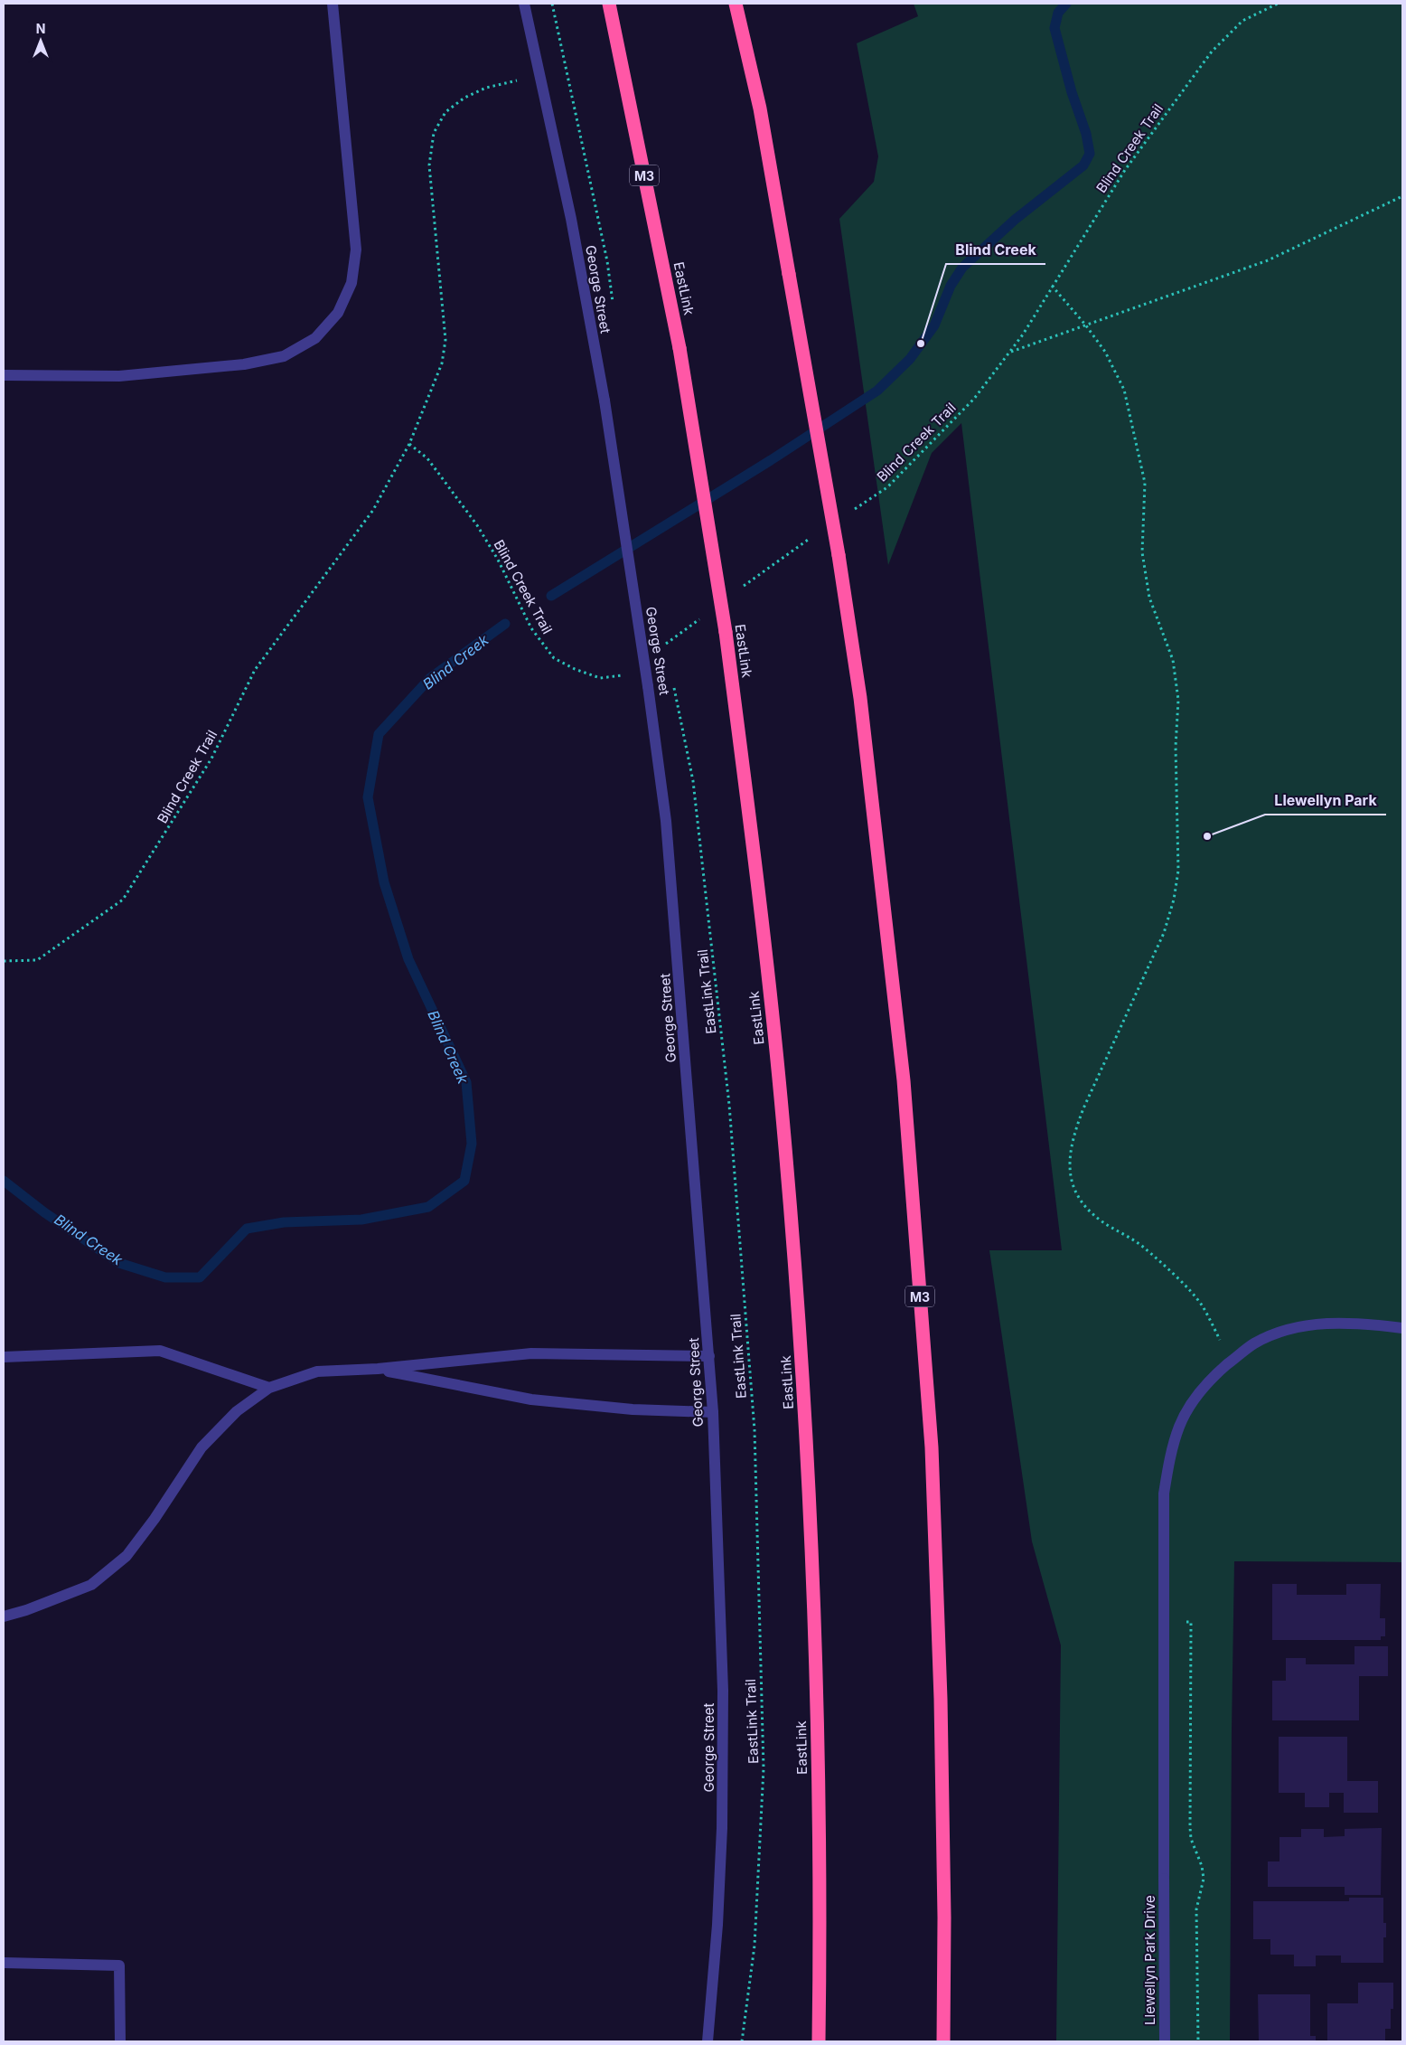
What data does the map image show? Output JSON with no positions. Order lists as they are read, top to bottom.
{
  "streets": {
    "highway": ["M3", "EastLink"],
    "street": ["George Street", "Llewellyn Park Drive"],
    "path": ["Blind Creek Trail", "EastLink Trail"]
  },
  "water": ["Blind Creek"],
  "places": ["Blind Creek", "Llewellyn Park"],
  "north": "top"
}
